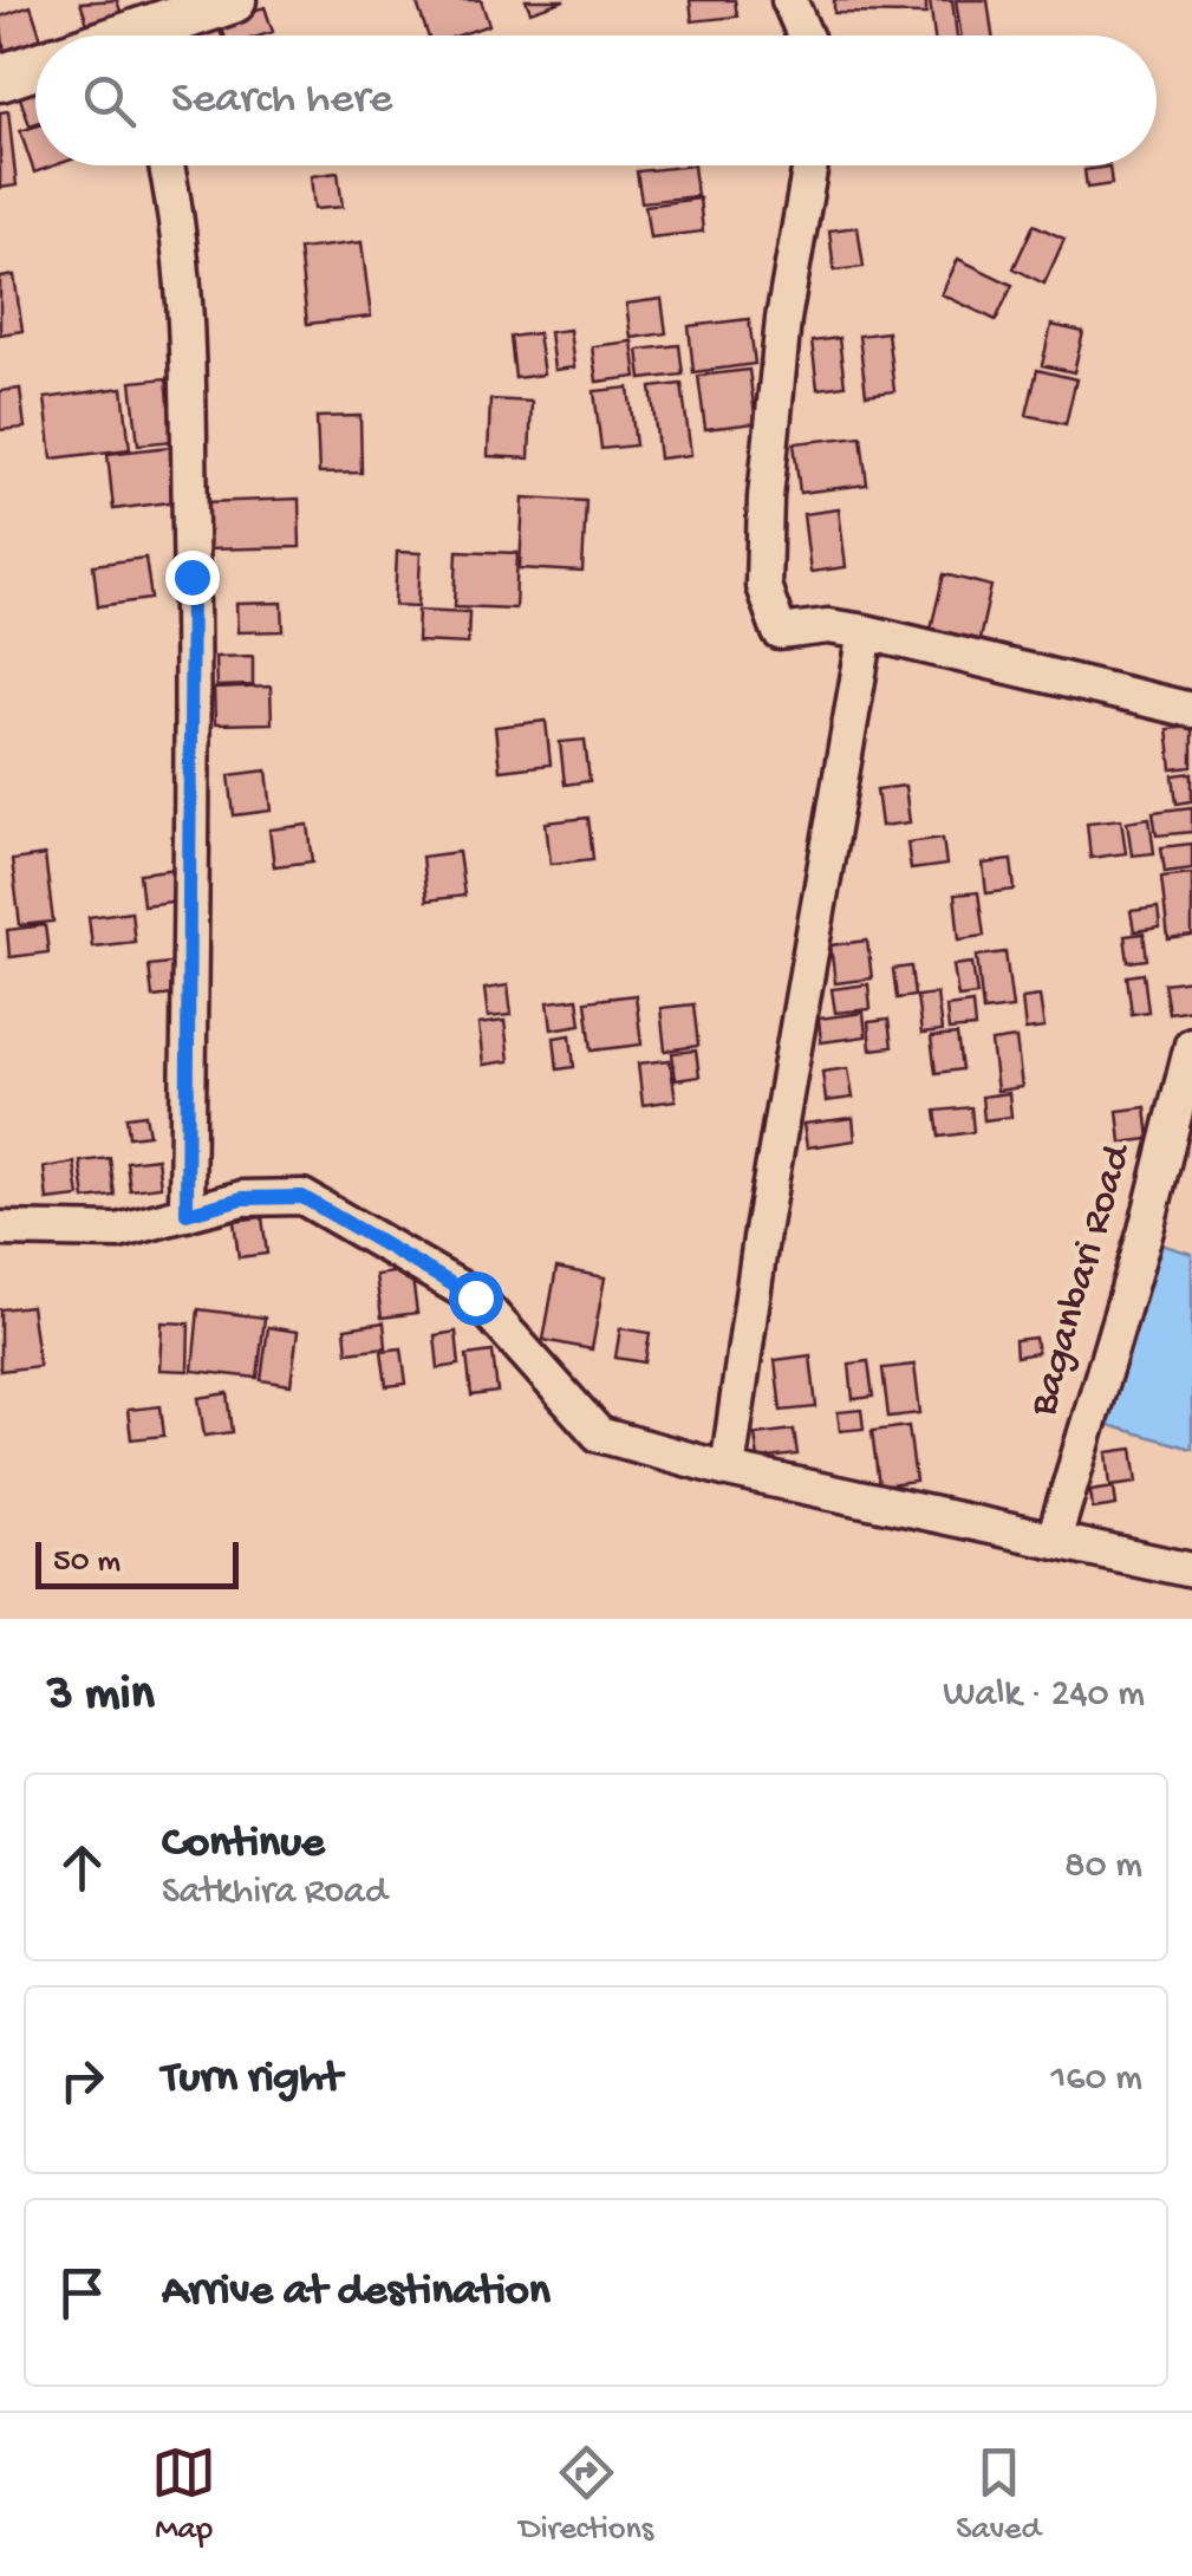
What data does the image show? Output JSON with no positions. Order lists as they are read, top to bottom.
{
  "streets": {
    "street": ["Baganbari Road"]
  },
  "scale_bar": "50 m",
  "page": {
    "search": "Search here",
    "scale": "50 m",
    "heading": ["3 min", "Walk · 240 m"],
    "list": [
      ["Continue", "Satkhira Road", "80 m"],
      ["Turn right", "160 m"],
      "Arrive at destination"
    ],
    "nav": ["Map", "Directions", "Saved"]
  }
}
